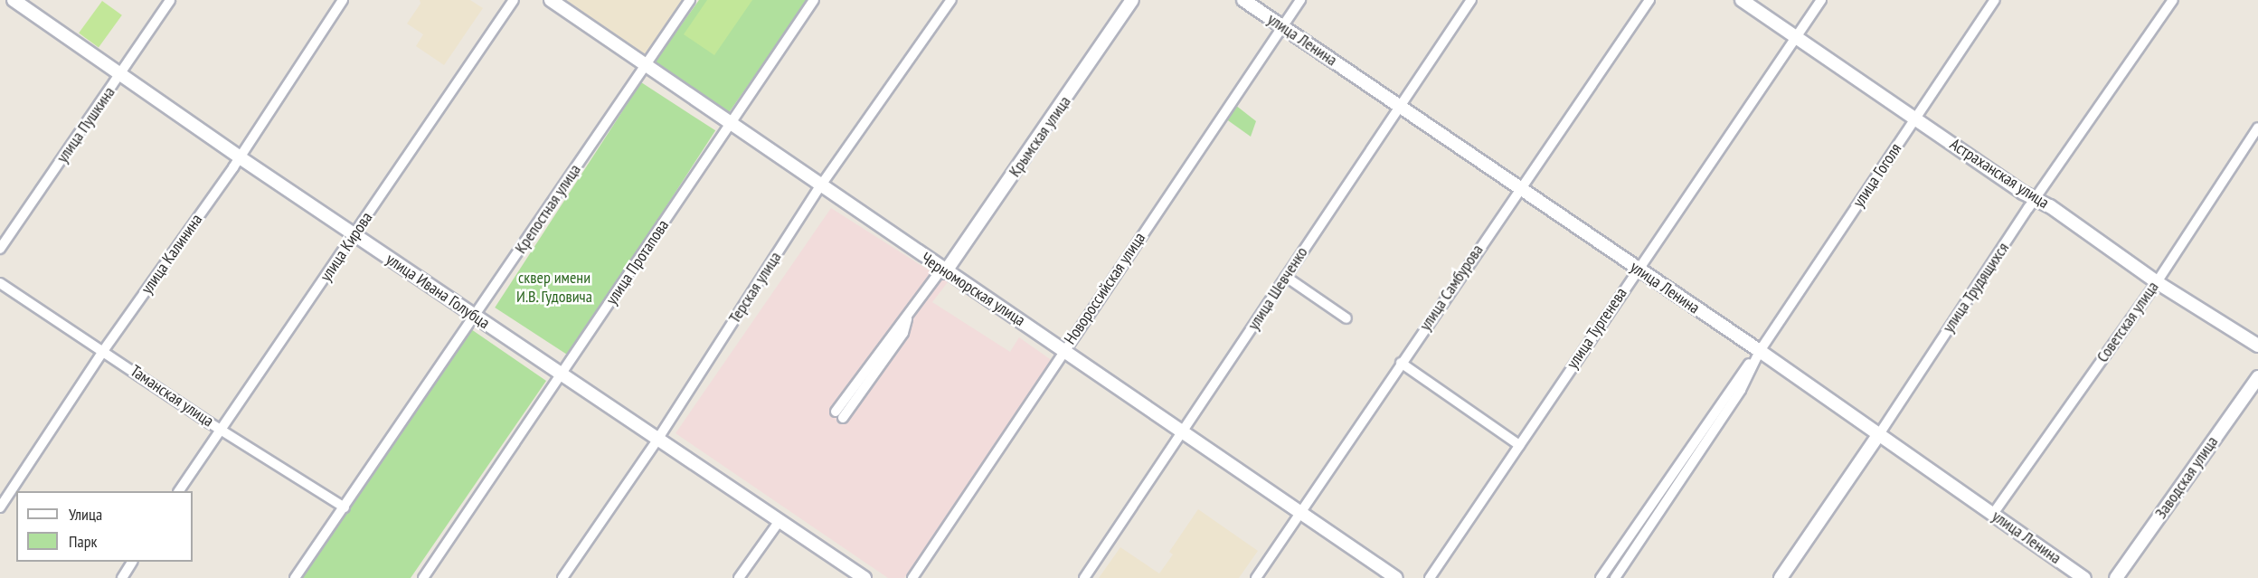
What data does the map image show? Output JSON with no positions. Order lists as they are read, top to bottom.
{
  "streets": {
    "street": [
      "улица Ленина",
      "улица Пушкина",
      "Крымская улица",
      "Астраханская улица",
      "улица Гоголя",
      "Крепостная улица",
      "улица Кирова",
      "улица Калинина",
      "улица Протапова",
      "Терская улица",
      "улица Самбурова",
      "улица Трудящихся",
      "Новороссийская улица",
      "улица Шевченко",
      "Черноморская улица",
      "улица Ивана Голубца",
      "Советская улица",
      "улица Тургенева",
      "Таманская улица",
      "Заводская улица"
    ]
  },
  "crossings": [
    ["улица Ленина", "улица Гоголя"],
    ["улица Ленина", "улица Самбурова"],
    ["улица Ленина", "улица Трудящихся"],
    ["улица Ленина", "Новороссийская улица"],
    ["улица Ленина", "улица Шевченко"],
    ["улица Ленина", "Советская улица"],
    ["улица Ленина", "улица Тургенева"],
    ["улица Пушкина", "улица Ивана Голубца"],
    ["Крымская улица", "Черноморская улица"],
    ["Астраханская улица", "улица Гоголя"],
    ["Астраханская улица", "улица Трудящихся"],
    ["Астраханская улица", "Советская улица"],
    ["Астраханская улица", "улица Тургенева"],
    ["Крепостная улица", "Черноморская улица"],
    ["Крепостная улица", "улица Ивана Голубца"],
    ["Крепостная улица", "Таманская улица"],
    ["улица Кирова", "улица Ивана Голубца"],
    ["улица Кирова", "Таманская улица"],
    ["улица Калинина", "улица Ивана Голубца"],
    ["улица Калинина", "Таманская улица"],
    ["улица Протапова", "Черноморская улица"],
    ["улица Протапова", "улица Ивана Голубца"],
    ["Терская улица", "Черноморская улица"],
    ["Терская улица", "улица Ивана Голубца"],
    ["улица Самбурова", "Черноморская улица"],
    ["Новороссийская улица", "Черноморская улица"],
    ["улица Шевченко", "Черноморская улица"]
  ],
  "parks": ["сквер имени И.В. Гудовича"],
  "legend": ["Улица", "Парк"]
}
